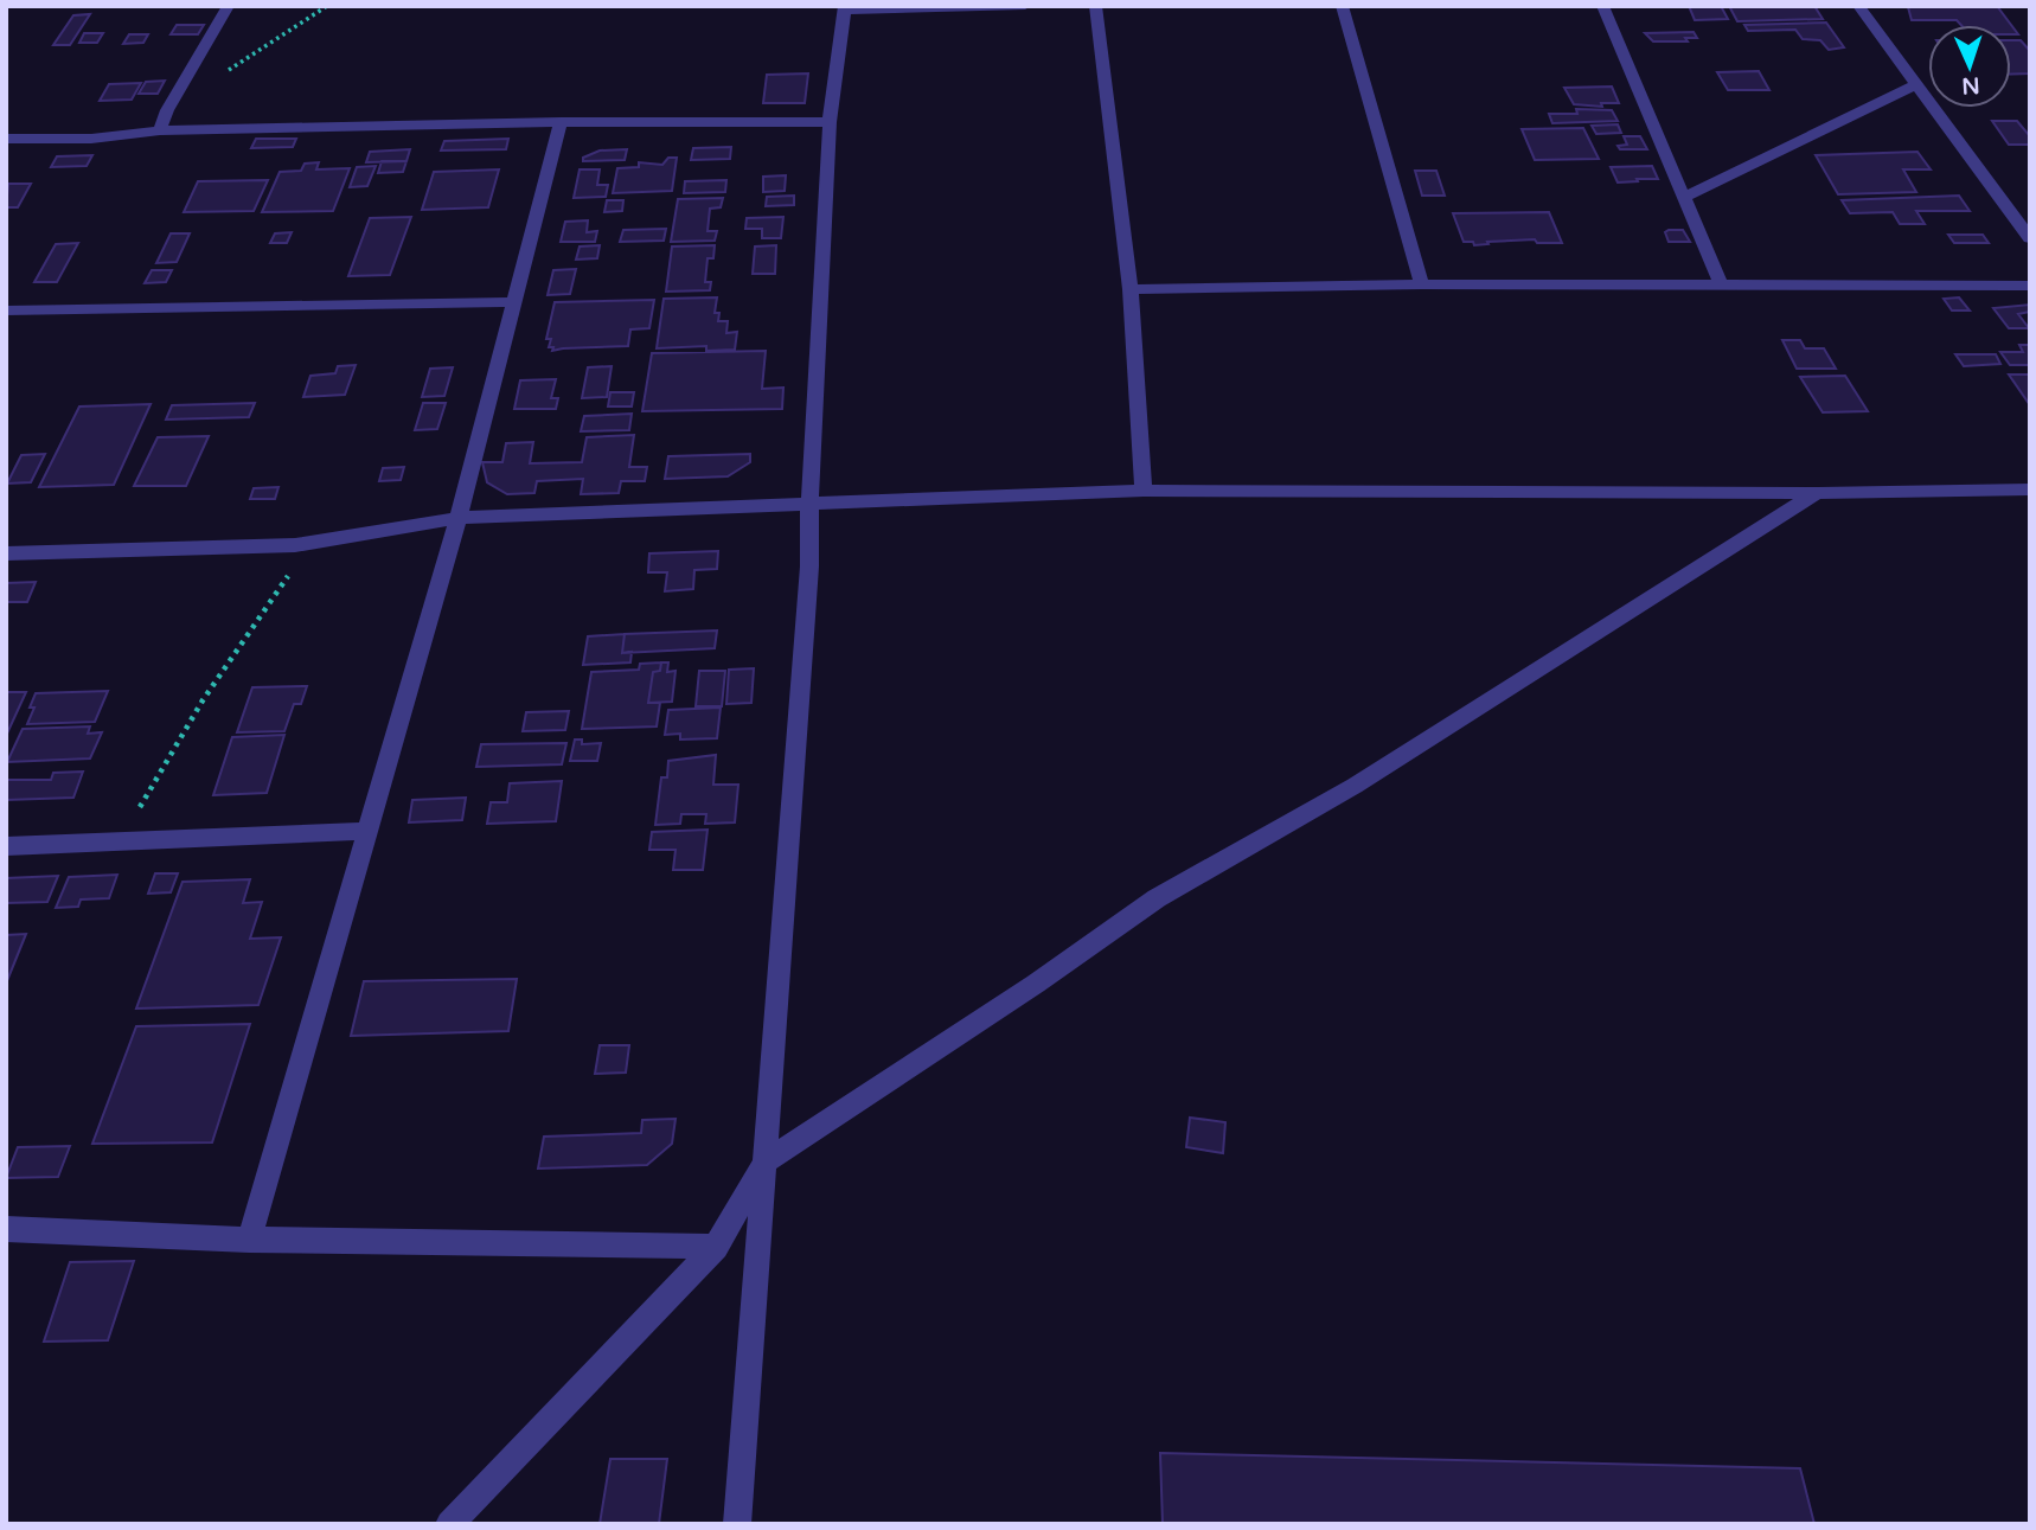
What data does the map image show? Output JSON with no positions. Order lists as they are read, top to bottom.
{
  "north": "bottom"
}
